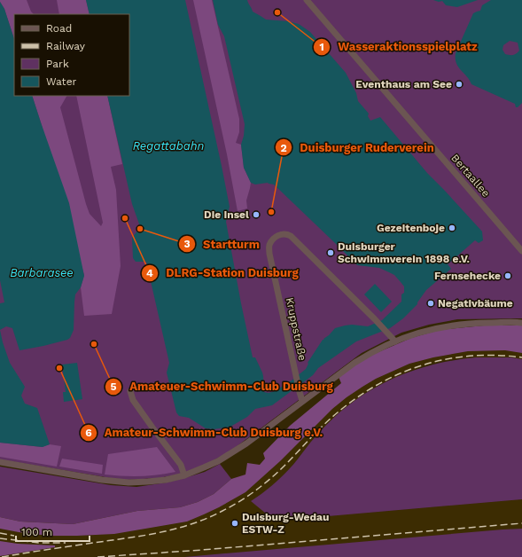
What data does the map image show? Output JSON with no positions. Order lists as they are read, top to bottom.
{
  "streets": {
    "street": ["Bertaallee", "Kruppstraße"]
  },
  "water": ["Regattabahn", "Barbarasee"],
  "places": [
    "Wasseraktionsspielplatz",
    "Eventhaus am See",
    "Duisburger Ruderverein",
    "Die Insel",
    "DLRG-Station Duisburg",
    "Gezeitenboje",
    "Startturm",
    "Duisburger Schwimmverein 1898 e.V.",
    "Fernsehecke",
    "Negativbäume",
    "Amateuer-Schwimm-Club Duisburg",
    "Amateur-Schwimm-Club Duisburg e.V.",
    "Duisburg-Wedau ESTW-Z"
  ],
  "legend": [
    "Road",
    "Railway",
    "Park",
    "Water"
  ],
  "scale_bar": "100 m"
}
